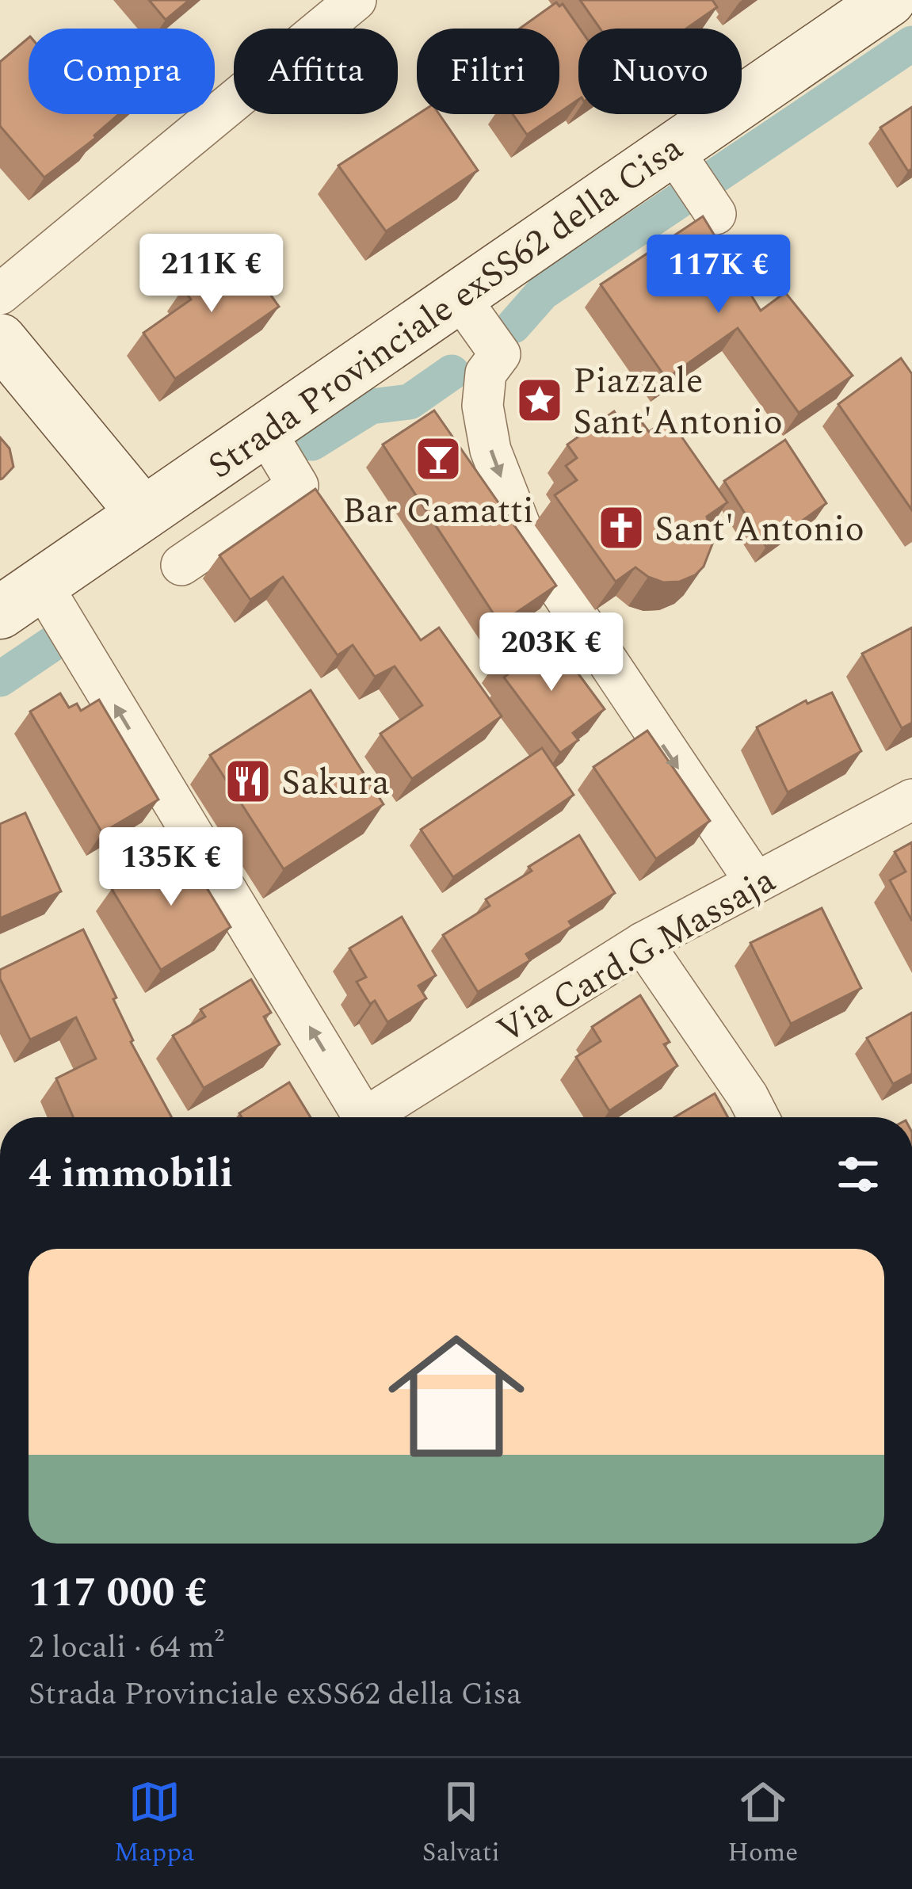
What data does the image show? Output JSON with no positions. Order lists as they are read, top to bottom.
{
  "streets": {
    "street": ["Strada Provinciale exSS62 della Cisa", "Via Card.G.Massaja"]
  },
  "places": {
    "place": ["Piazzale Sant'Antonio"],
    "bar": ["Bar Camatti"],
    "church": ["Sant'Antonio"],
    "restaurant": ["Sakura"]
  },
  "page": {
    "chip": [
      "Compra",
      "Affitta",
      "Filtri",
      "Nuovo"
    ],
    "price": [
      "211K €",
      "117K €",
      "203K €",
      "135K €"
    ],
    "heading": "4 immobili",
    "list": [
      {
        "name": "117 000 €",
        "note": "2 locali · 64 m² · Strada Provinciale exSS62 della Cisa"
      }
    ],
    "tabs": ["Mappa", "Salvati", "Home"]
  }
}
